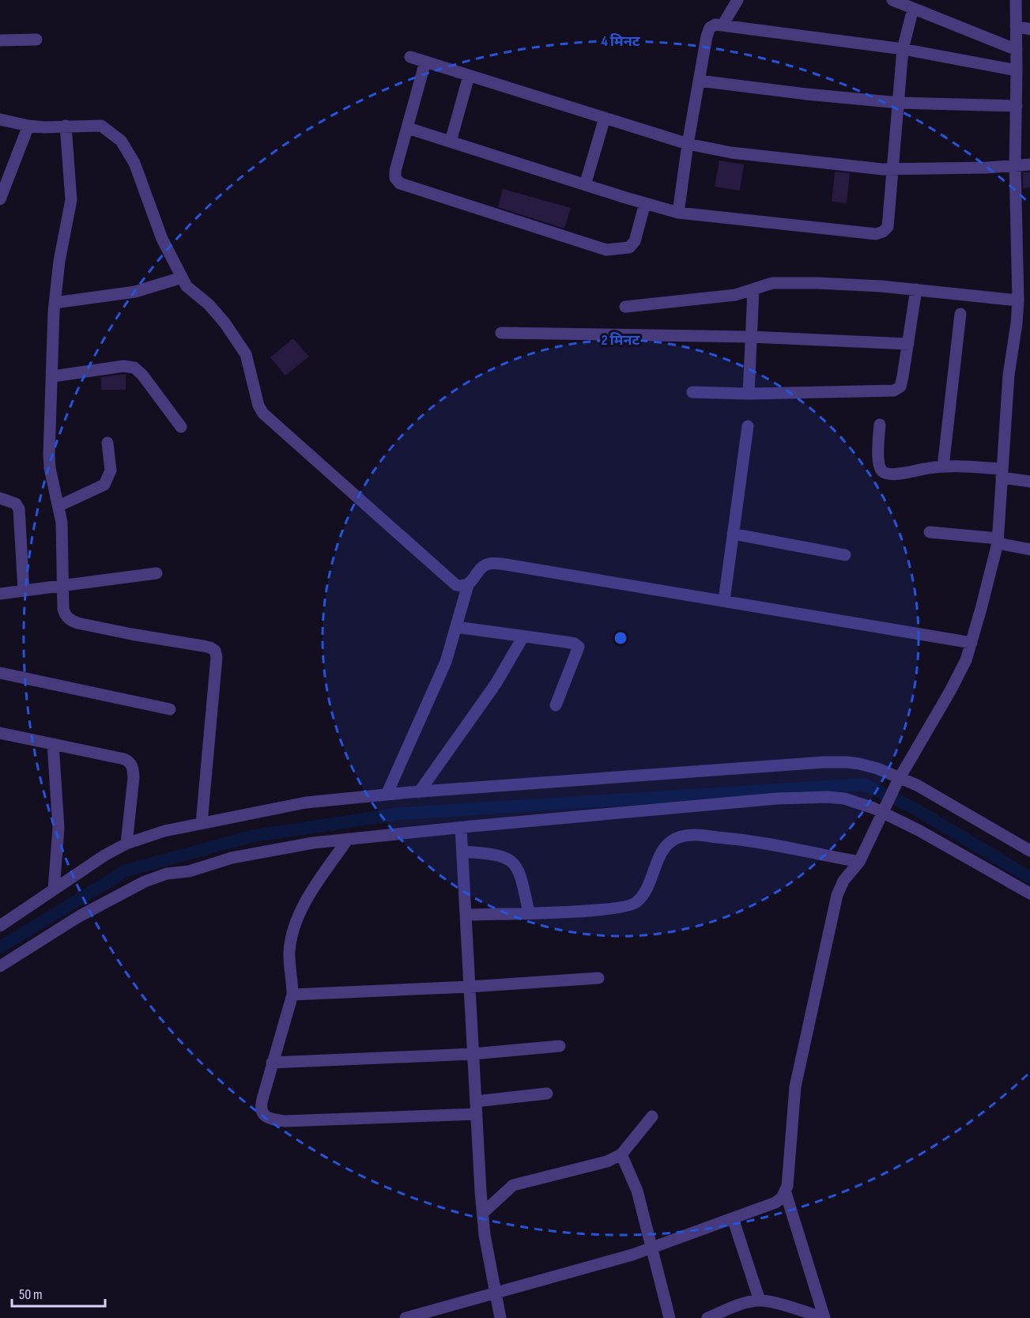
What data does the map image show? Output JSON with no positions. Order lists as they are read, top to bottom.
{
  "scale_bar": "50 m",
  "rings": ["4 मिनट", "2 मिनट"]
}
